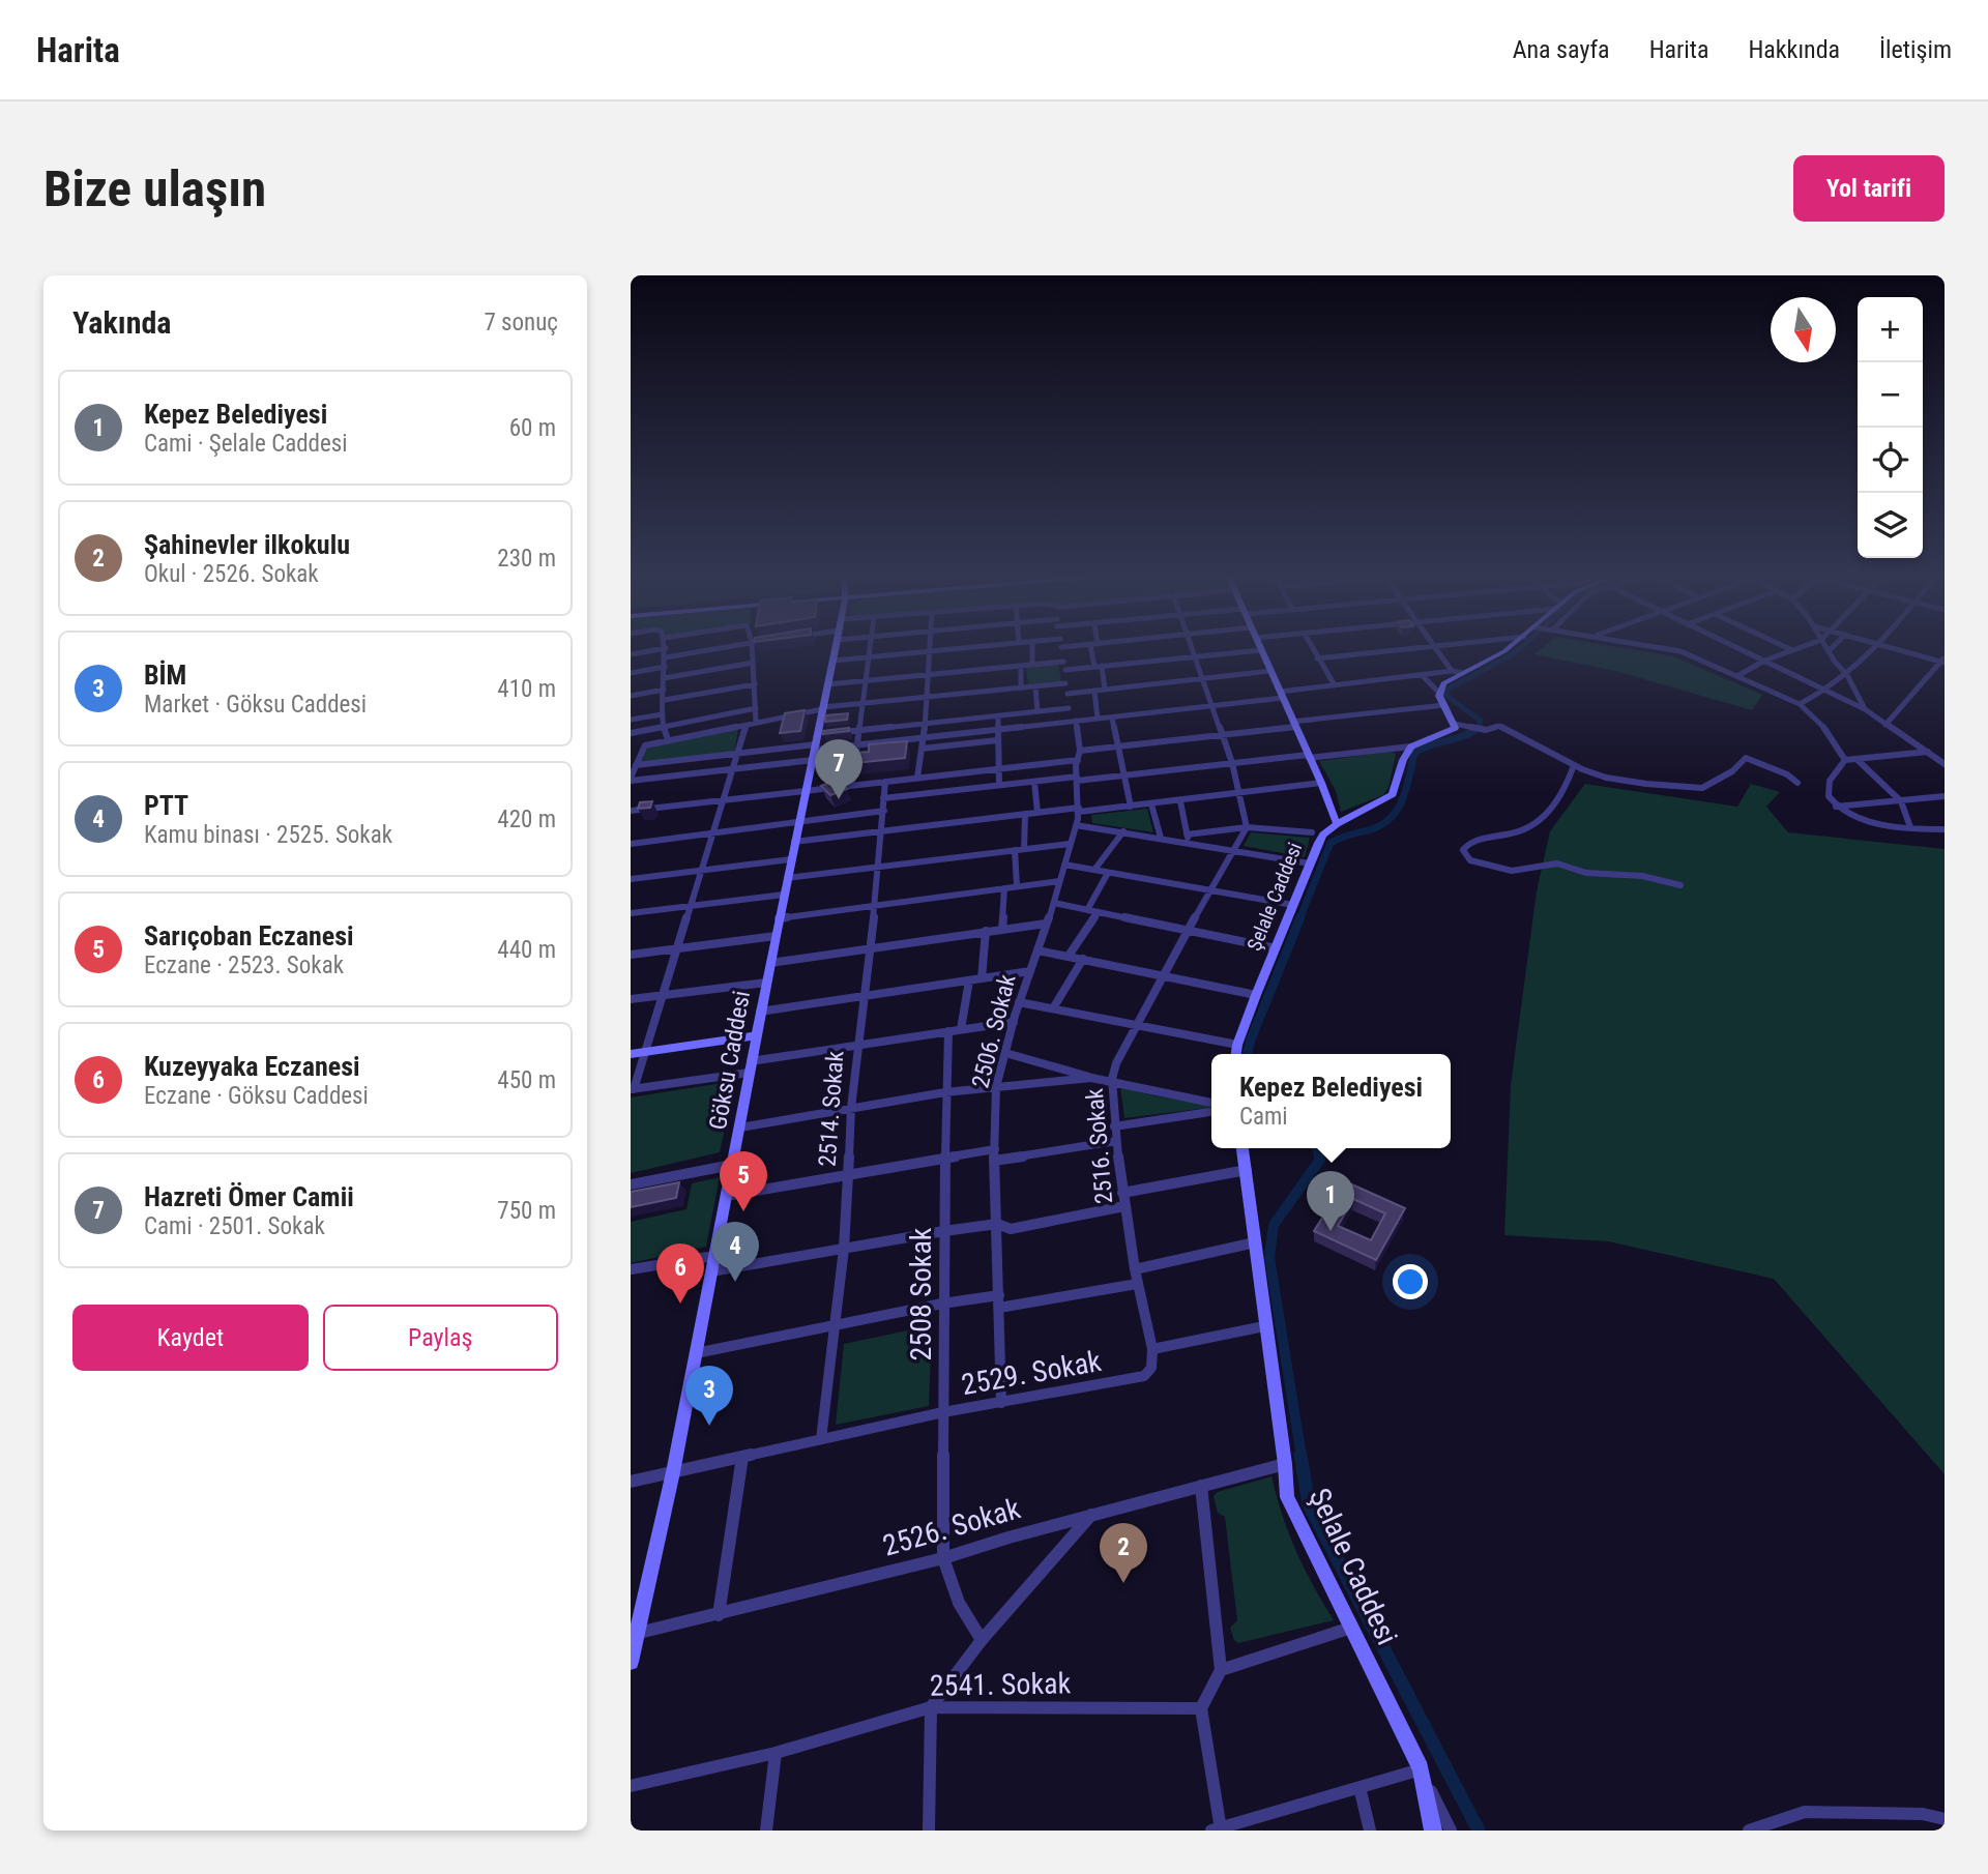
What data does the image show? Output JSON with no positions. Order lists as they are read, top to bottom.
{
  "streets": {
    "street": [
      "Şelale Caddesi",
      "2506. Sokak",
      "Göksu Caddesi",
      "2514. Sokak",
      "2516. Sokak",
      "2508 Sokak",
      "2529. Sokak",
      "2526. Sokak",
      "2541. Sokak"
    ]
  },
  "crossings": [
    ["Şelale Caddesi", "2526. Sokak"],
    ["2506. Sokak", "2529. Sokak"],
    ["Göksu Caddesi", "2529. Sokak"],
    ["Göksu Caddesi", "2526. Sokak"],
    ["2514. Sokak", "2529. Sokak"],
    ["2516. Sokak", "2529. Sokak"],
    ["2508 Sokak", "2529. Sokak"],
    ["2508 Sokak", "2526. Sokak"]
  ],
  "north": "bottom",
  "page": {
    "header": "Harita",
    "nav": [
      "Ana sayfa",
      "Harita",
      "Hakkında",
      "İletişim"
    ],
    "buttons": [
      "Yol tarifi",
      ["Kaydet", "Paylaş"]
    ],
    "title": "Bize ulaşın",
    "heading": ["Yakında", "7 sonuç"],
    "map_buttons": ["+", "−"],
    "list": [
      {
        "mark": "1",
        "name": "Kepez Belediyesi",
        "note": "Cami · Şelale Caddesi",
        "value": "60 m"
      },
      {
        "mark": "2",
        "name": "Şahinevler ilkokulu",
        "note": "Okul · 2526. Sokak",
        "value": "230 m"
      },
      {
        "mark": "3",
        "name": "BİM",
        "note": "Market · Göksu Caddesi",
        "value": "410 m"
      },
      {
        "mark": "4",
        "name": "PTT",
        "note": "Kamu binası · 2525. Sokak",
        "value": "420 m"
      },
      {
        "mark": "5",
        "name": "Sarıçoban Eczanesi",
        "note": "Eczane · 2523. Sokak",
        "value": "440 m"
      },
      {
        "mark": "6",
        "name": "Kuzeyyaka Eczanesi",
        "note": "Eczane · Göksu Caddesi",
        "value": "450 m"
      },
      {
        "mark": "7",
        "name": "Hazreti Ömer Camii",
        "note": "Cami · 2501. Sokak",
        "value": "750 m"
      }
    ],
    "pins": [
      "7",
      "5",
      "1",
      "4",
      "6",
      "3",
      "2"
    ],
    "popup": ["Kepez Belediyesi", "Cami"]
  }
}
